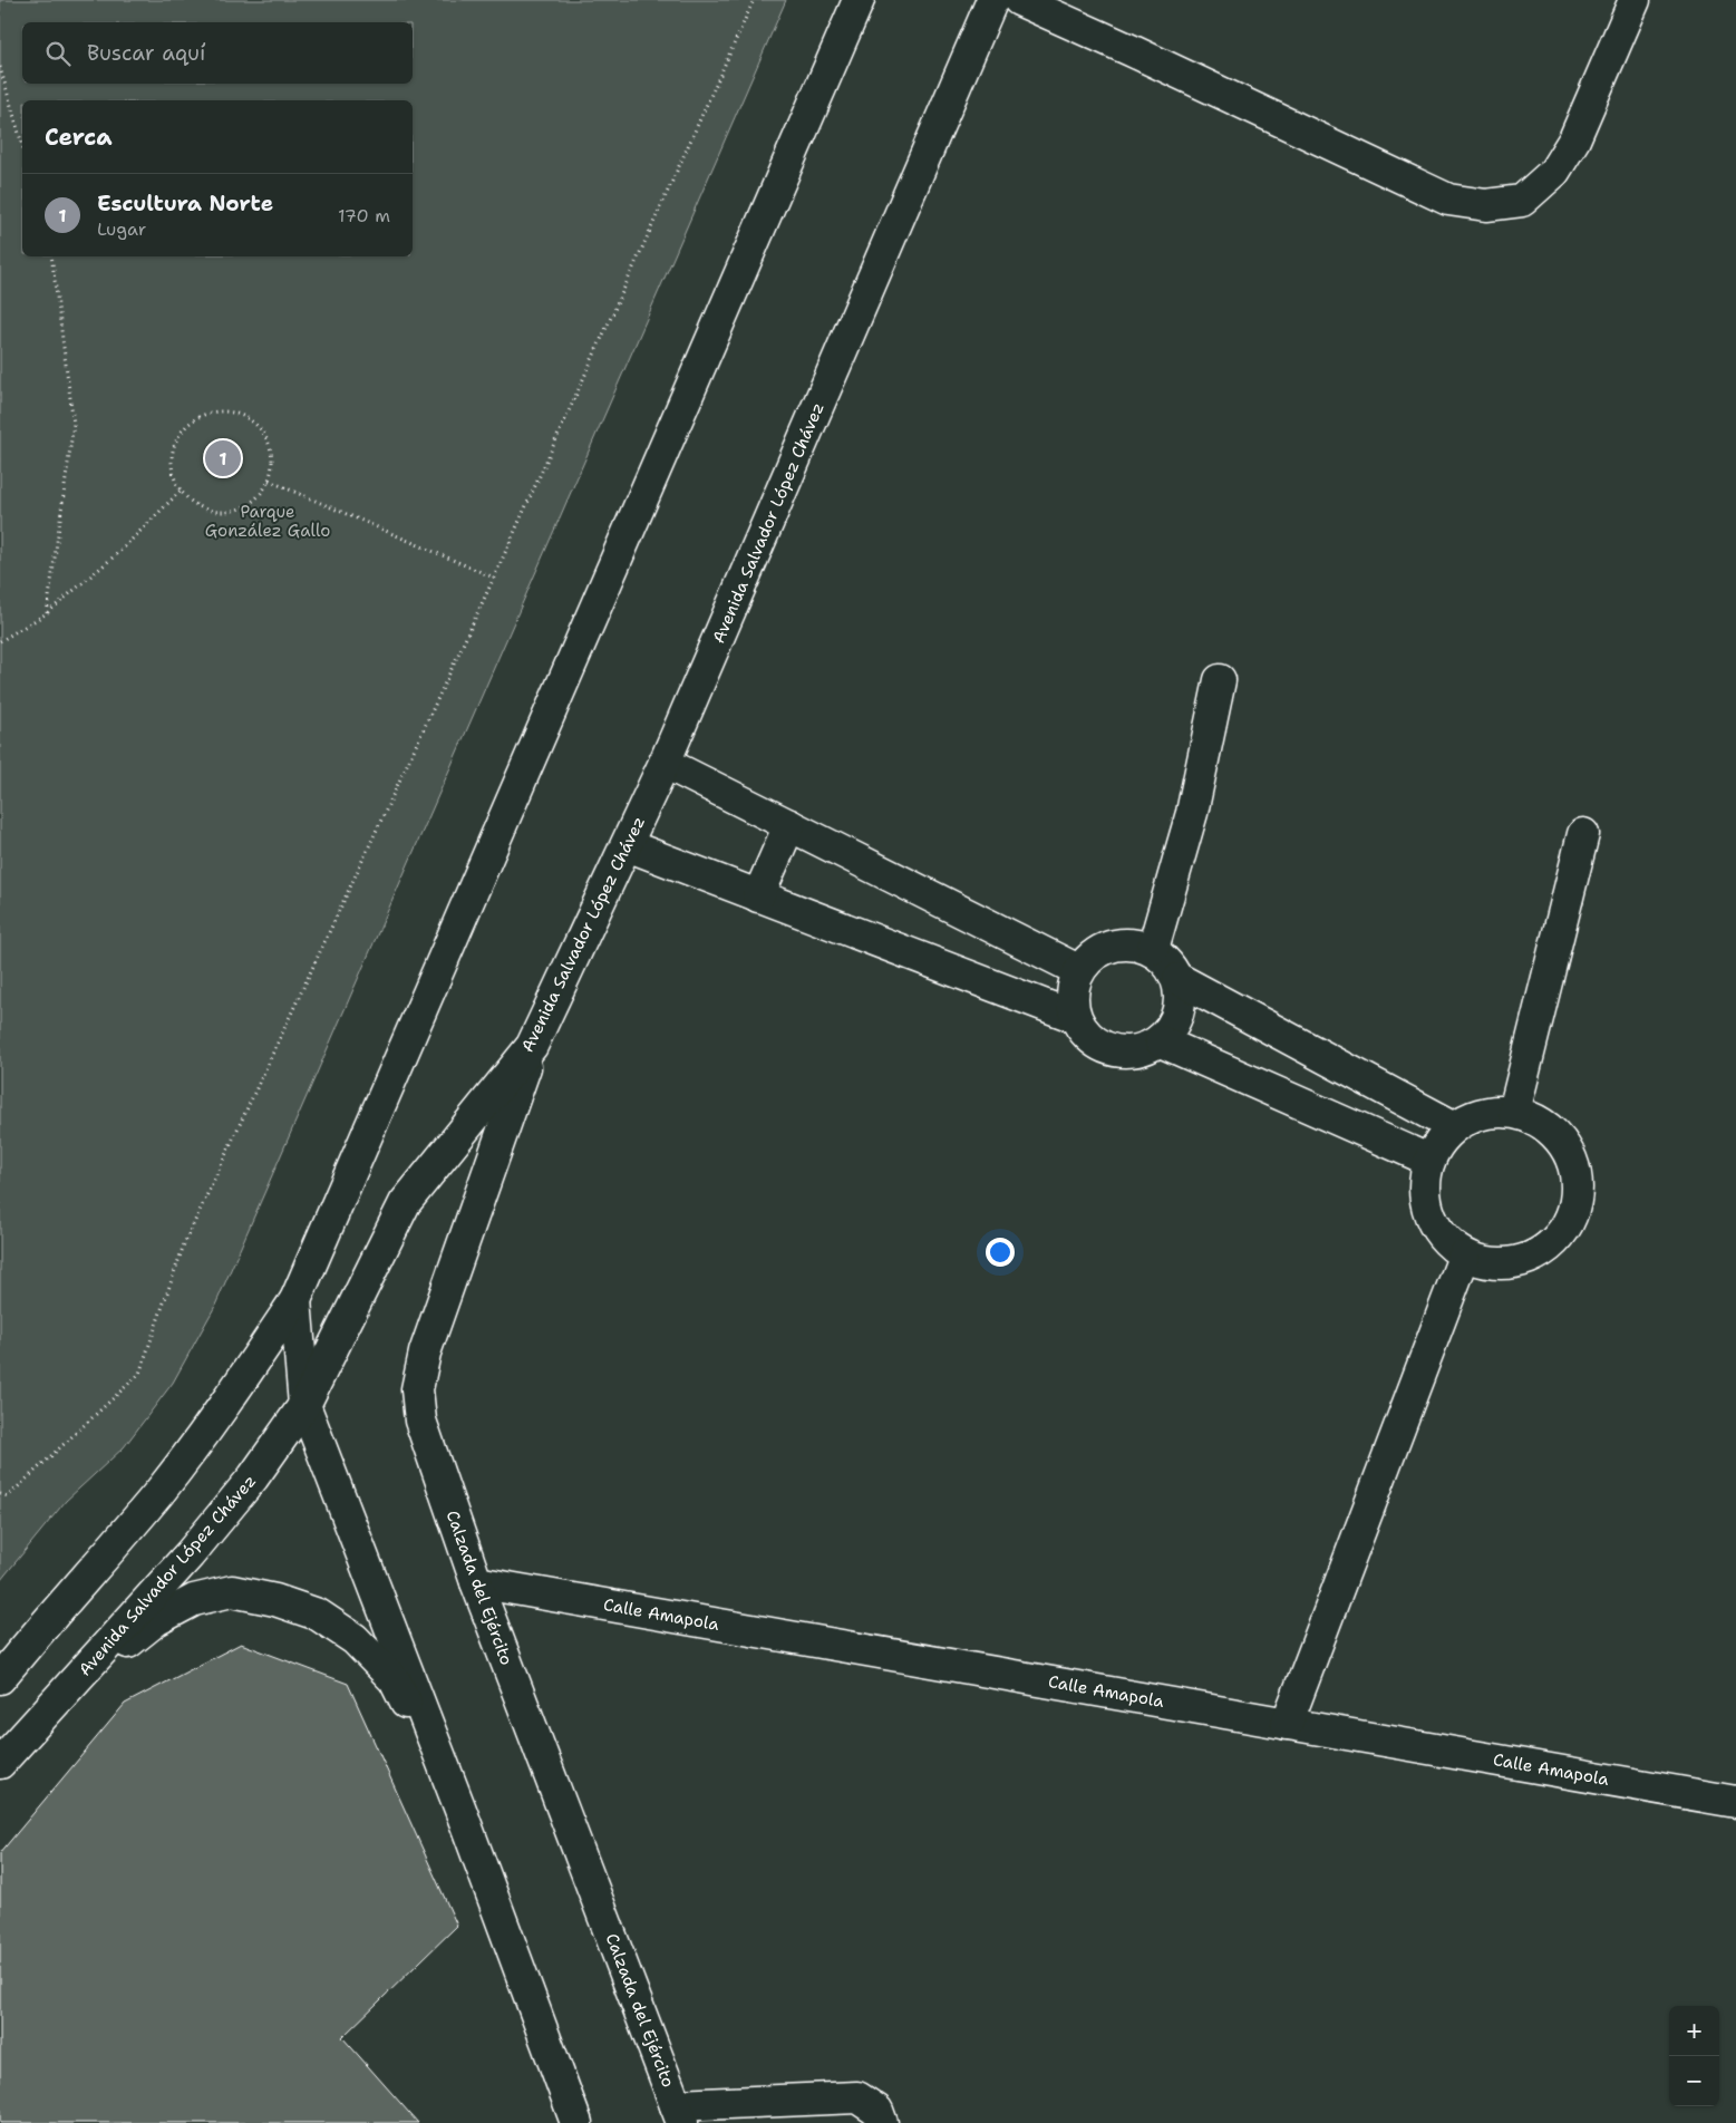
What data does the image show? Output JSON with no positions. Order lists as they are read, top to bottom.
{
  "streets": {
    "main road": ["Avenida Salvador López Chávez", "Calzada del Ejército", "Calle Amapola"]
  },
  "crossings": [
    ["Avenida Salvador López Chávez", "Calzada del Ejército"],
    ["Calzada del Ejército", "Calle Amapola"]
  ],
  "parks": ["Parque González Gallo"],
  "page": {
    "search": "Buscar aquí",
    "heading": "Cerca",
    "list": [
      {
        "mark": "1",
        "name": "Escultura Norte",
        "note": "Lugar",
        "value": "170 m"
      }
    ],
    "pins": "1",
    "map_buttons": ["+", "−"]
  }
}
